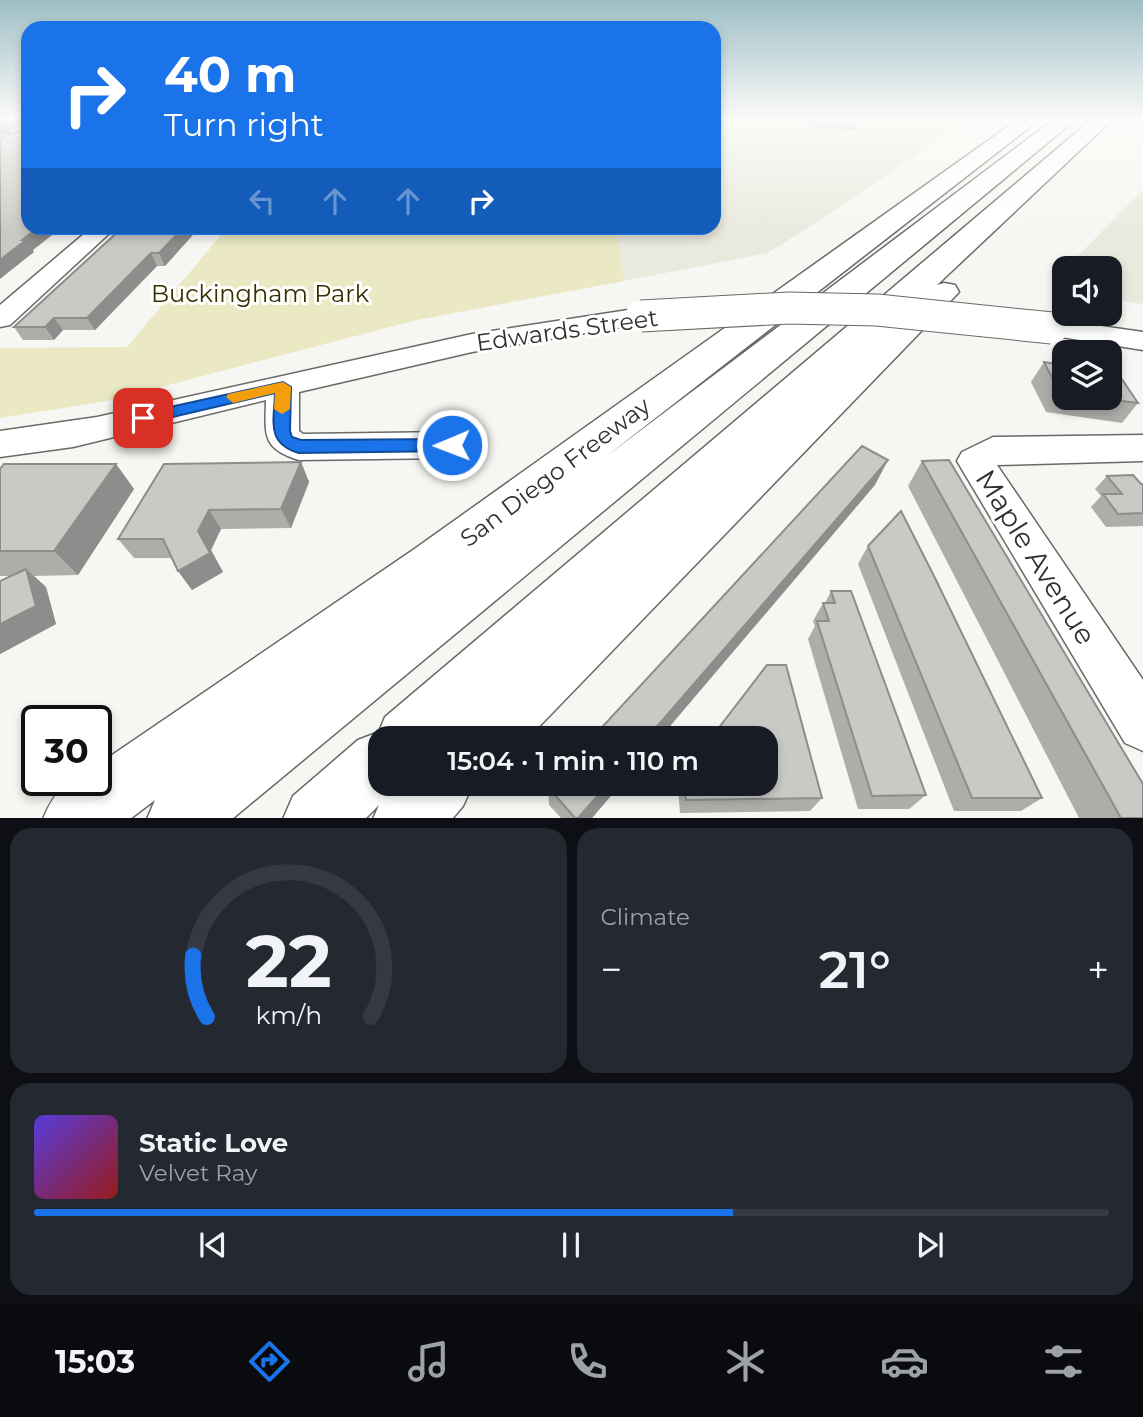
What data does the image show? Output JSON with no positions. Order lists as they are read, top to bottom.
{
  "streets": {
    "highway": ["San Diego Freeway"],
    "street": ["Edwards Street", "Maple Avenue"]
  },
  "parks": ["Buckingham Park"],
  "page": {
    "turn": ["40 m", "Turn right"],
    "limit": "30",
    "trip": "15:04 · 1 min · 110 m",
    "tile": "Climate",
    "heat": ["−", "21°", "+"],
    "song": ["Static Love", "Velvet Ray"],
    "tabs": "15:03",
    "gauge": ["22", "km/h"]
  }
}
